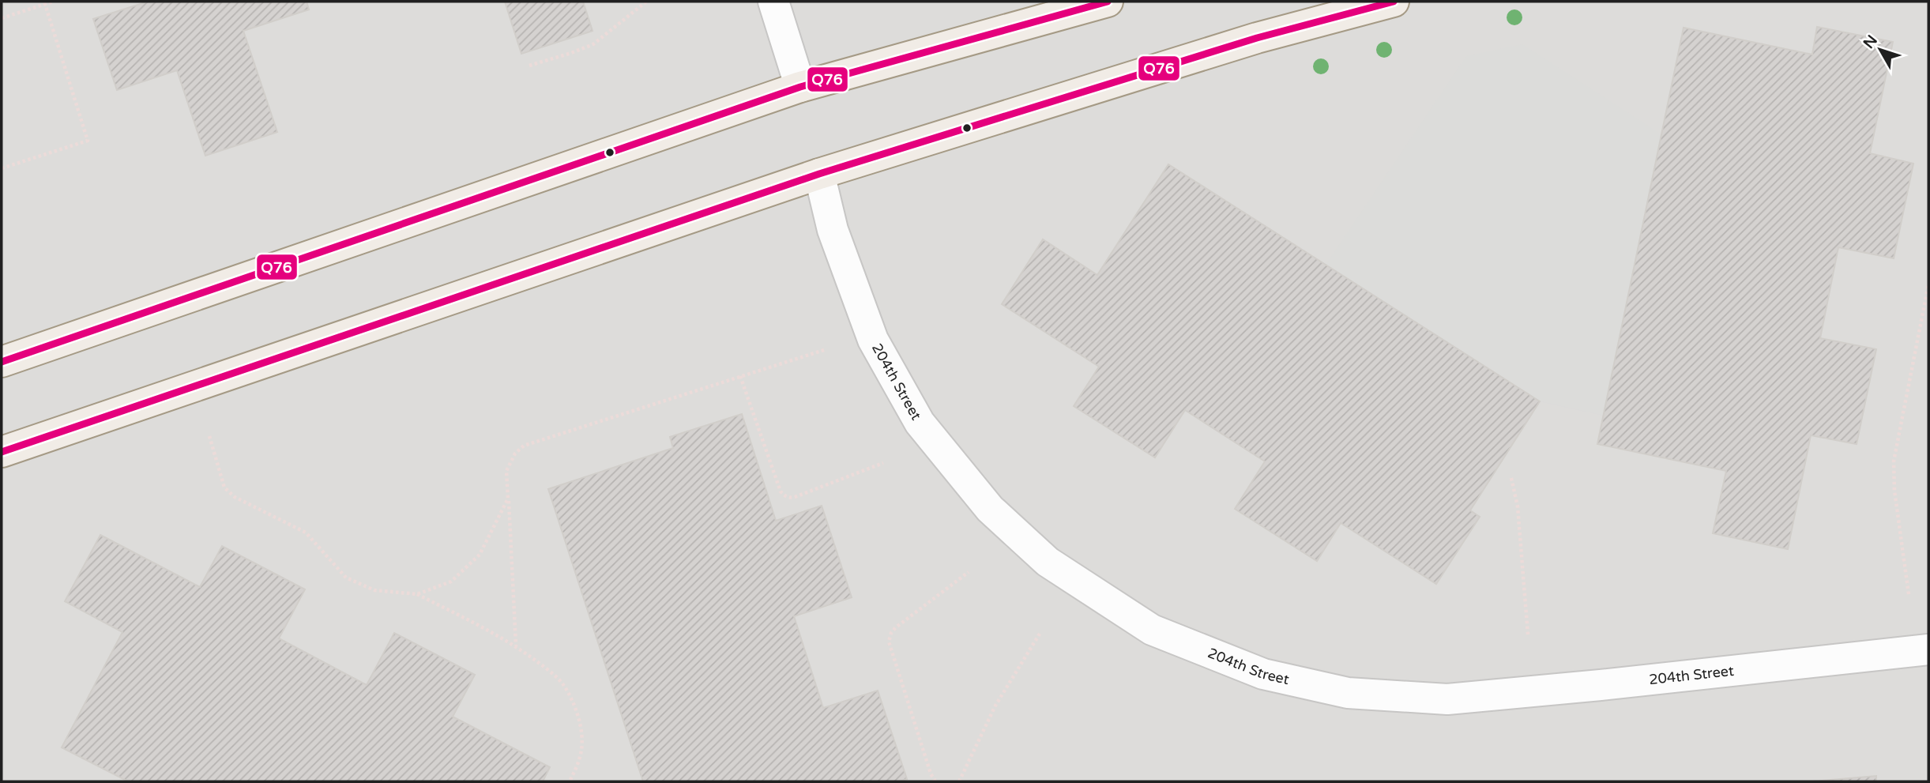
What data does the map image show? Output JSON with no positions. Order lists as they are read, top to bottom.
{
  "streets": {
    "street": ["204th Street"]
  },
  "lines": ["transit line Q76"],
  "north": "top left"
}
